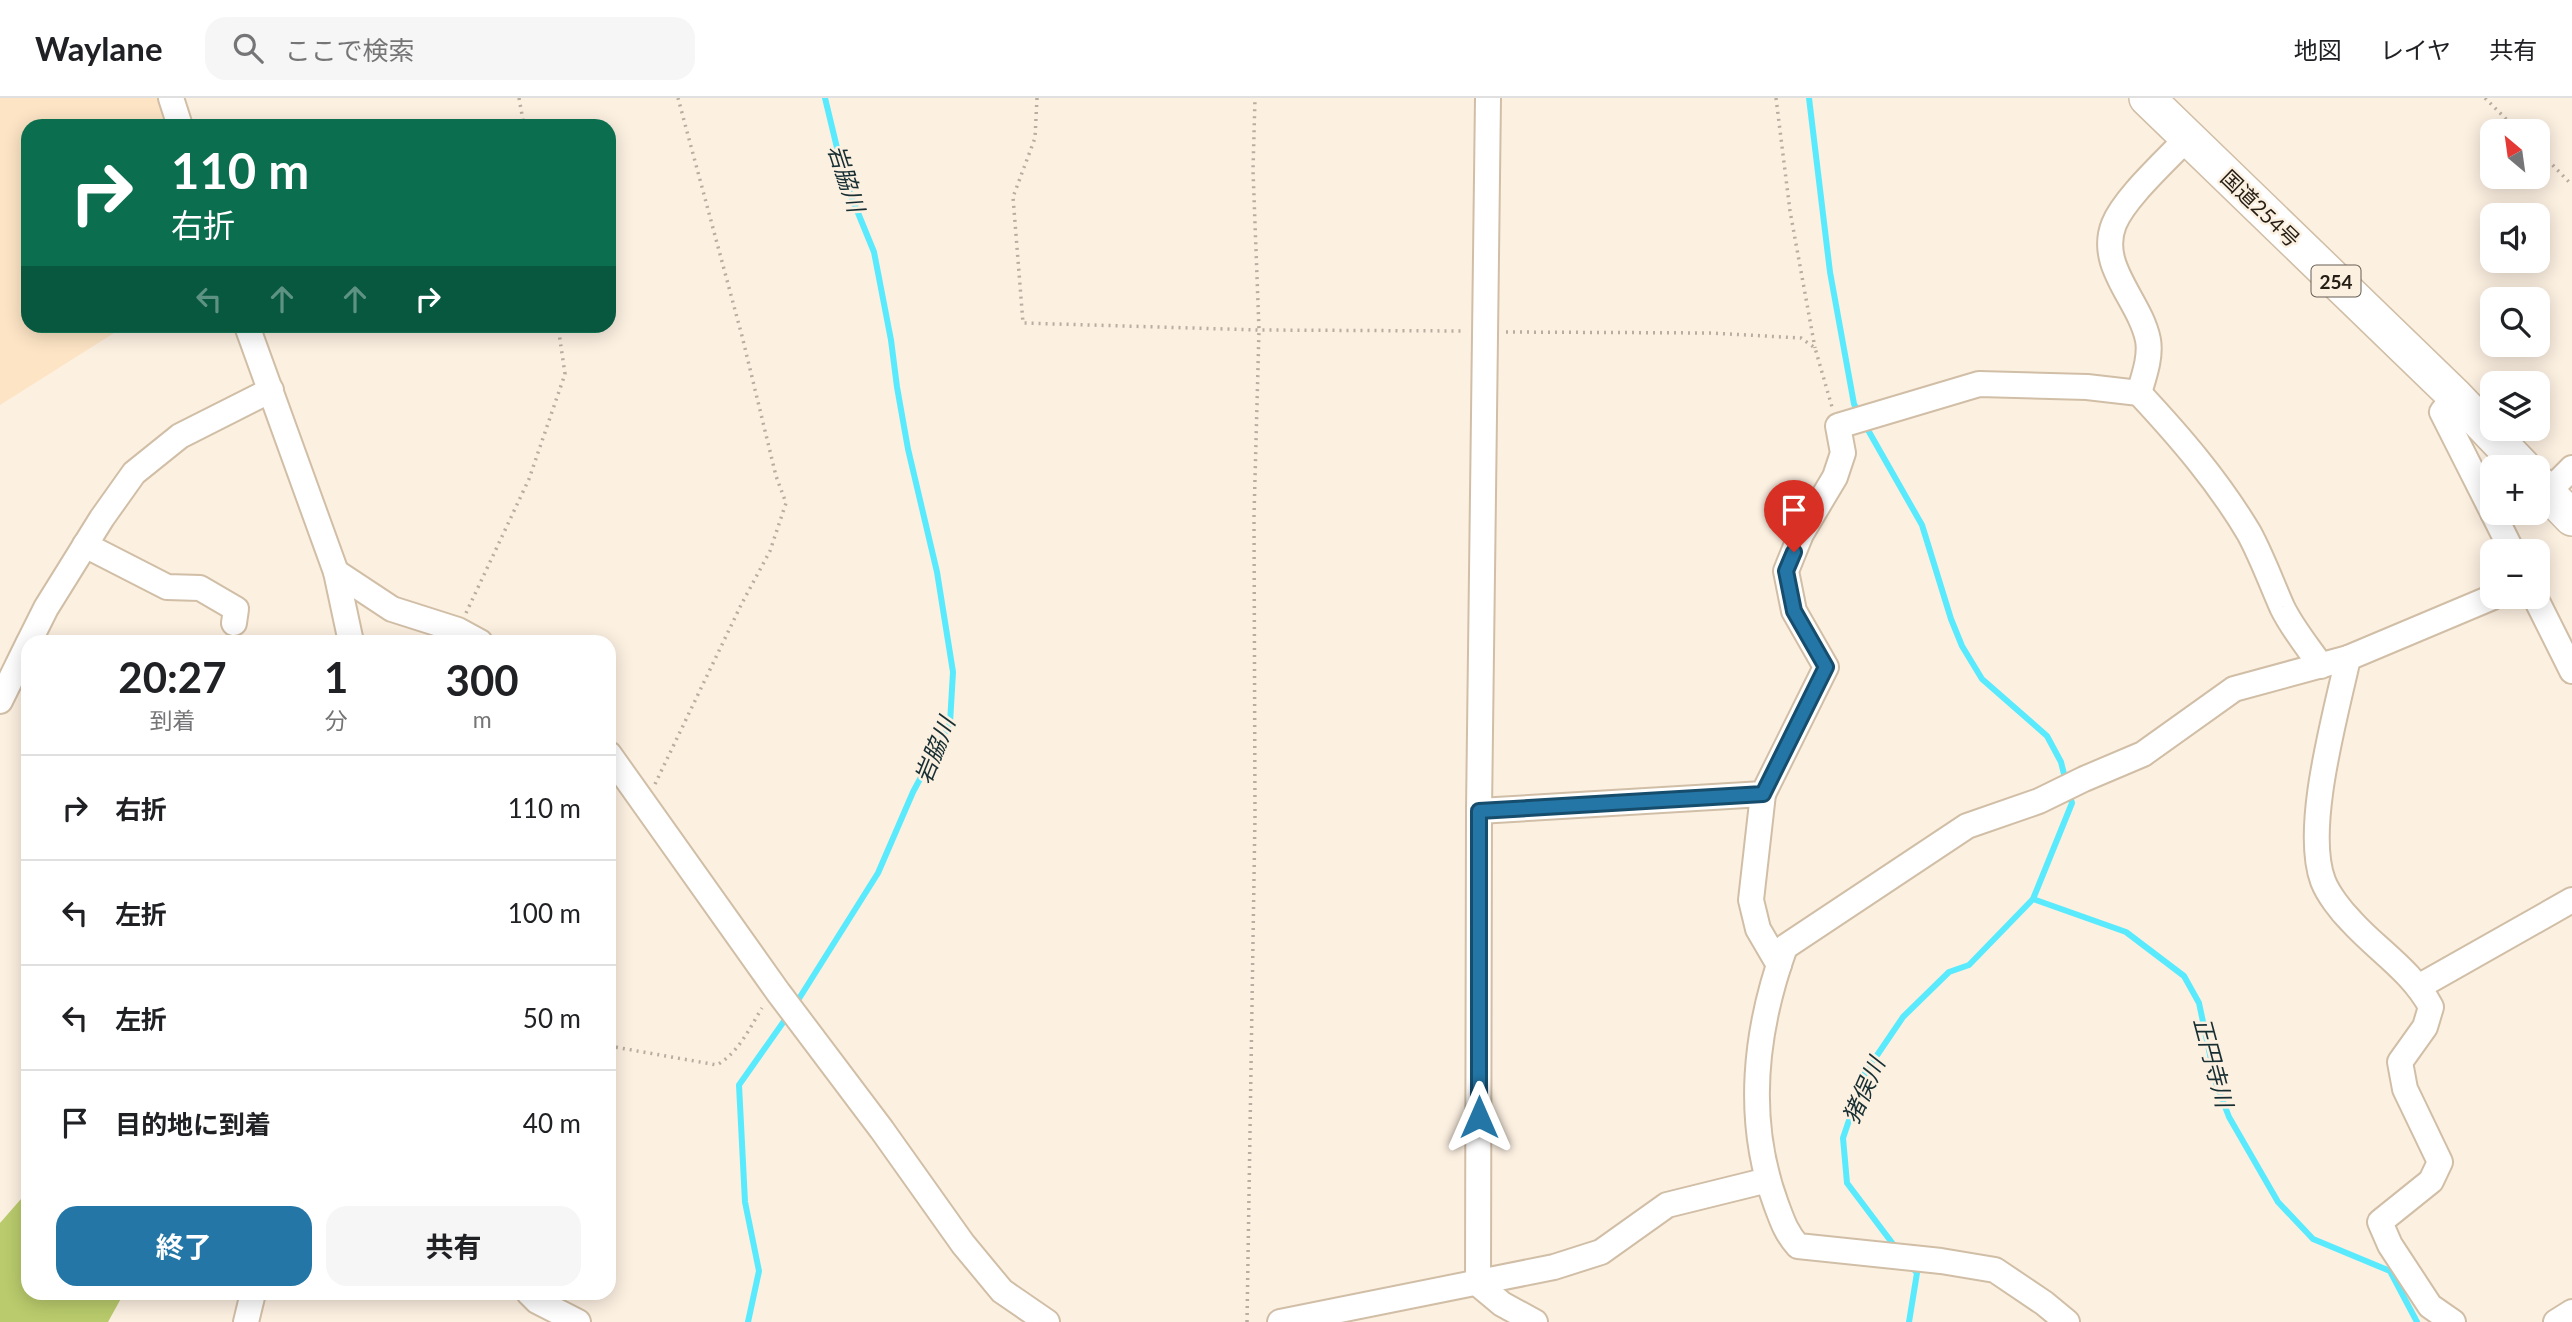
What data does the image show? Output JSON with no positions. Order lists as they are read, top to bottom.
{
  "streets": {
    "highway": ["国道254号", "254"]
  },
  "water": ["岩脇川", "正円寺川", "猪俣川"],
  "north": "top left",
  "page": {
    "header": "Waylane",
    "search": "ここで検索",
    "nav": ["地図", "レイヤ", "共有"],
    "map_buttons": ["+", "−"],
    "turn": ["110 m", "右折"],
    "eta": [
      "20:27",
      "到着",
      "1",
      "分",
      "300",
      "m"
    ],
    "list": [
      {
        "name": "右折",
        "value": "110 m"
      },
      {
        "name": "左折",
        "value": "100 m"
      },
      {
        "name": "左折",
        "value": "50 m"
      },
      {
        "name": "目的地に到着",
        "value": "40 m"
      }
    ],
    "buttons": ["終了", "共有"]
  }
}
